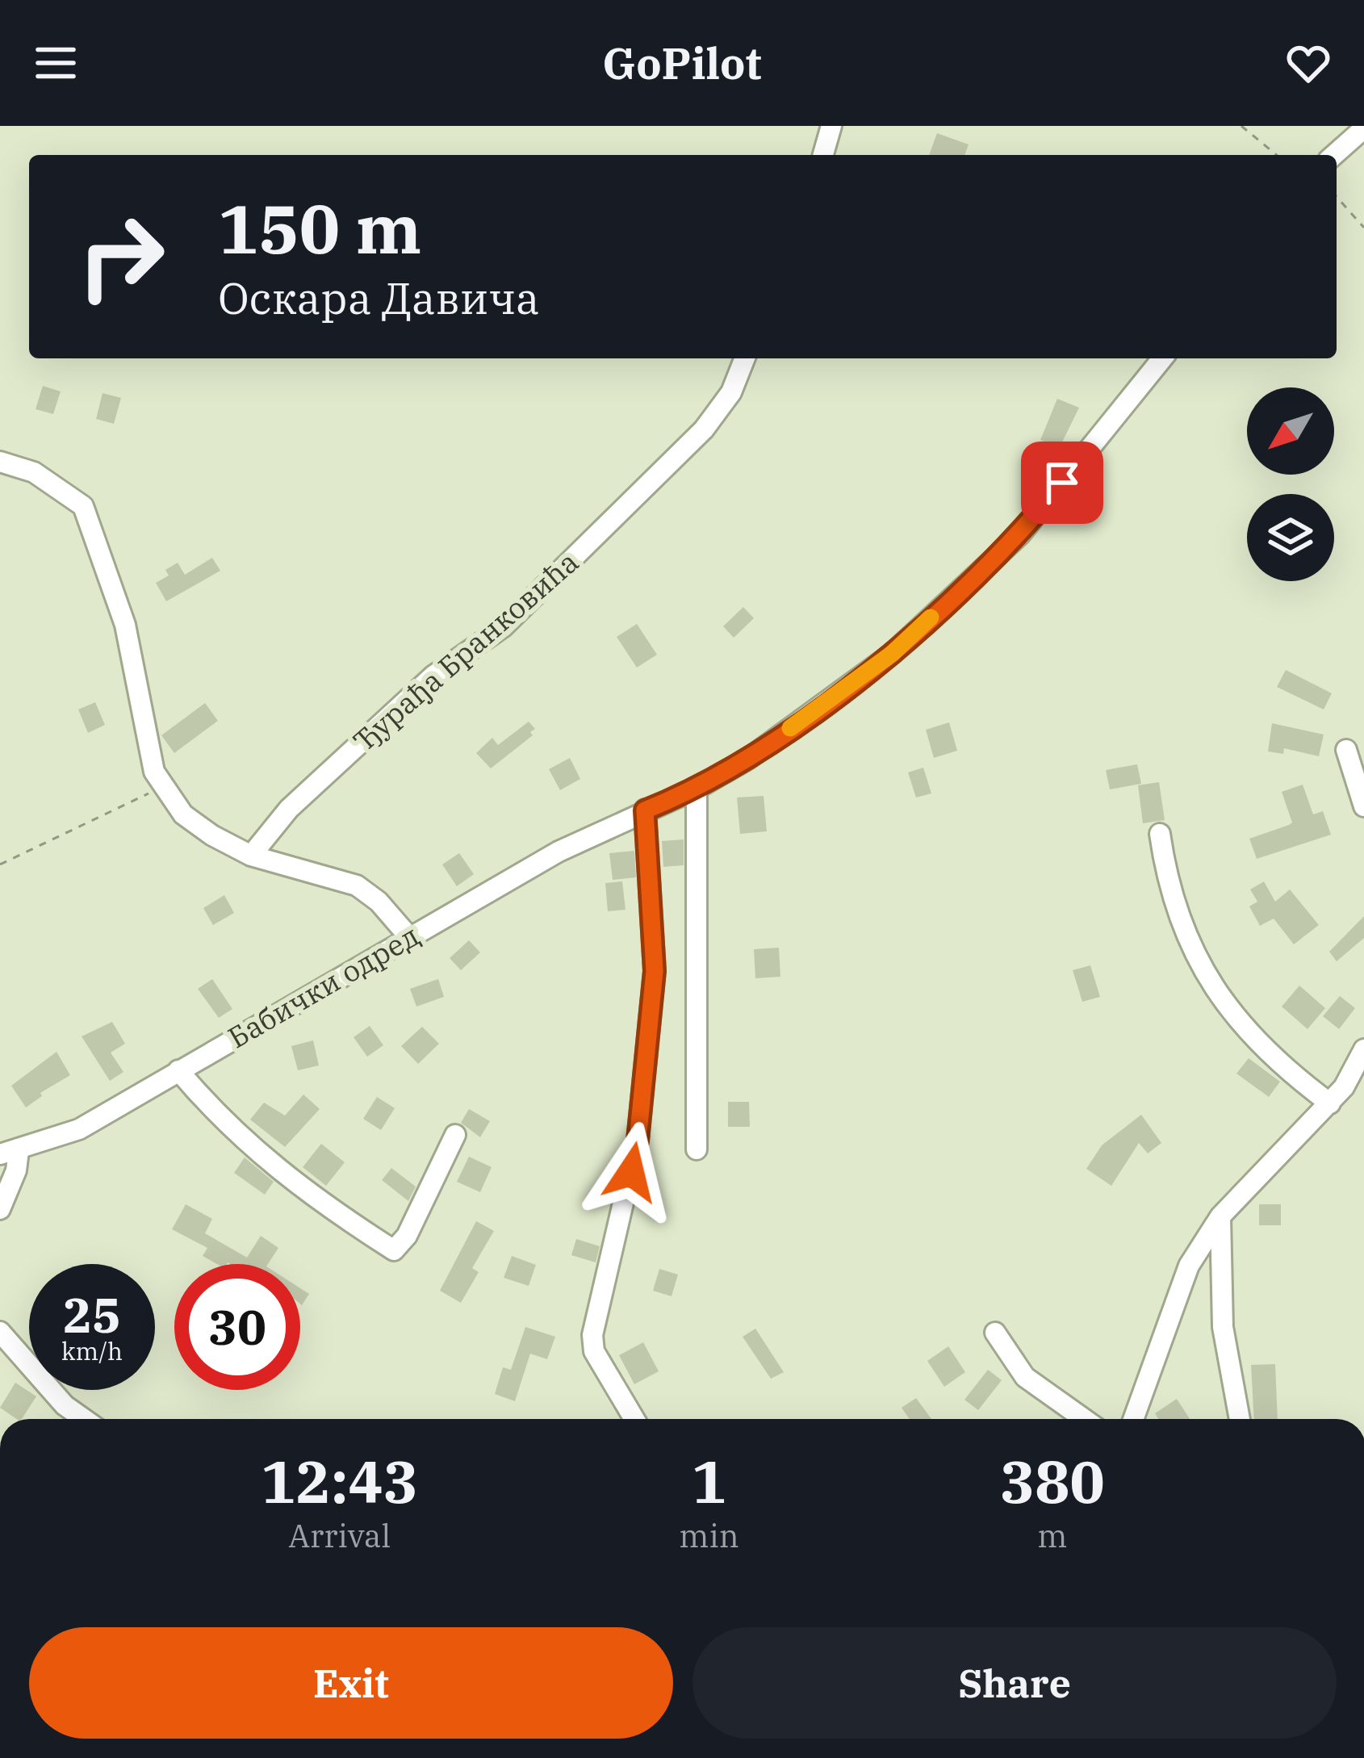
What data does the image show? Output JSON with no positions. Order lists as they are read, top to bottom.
{
  "streets": {
    "street": ["Ђурађа Бранковића", "Бабички одред"]
  },
  "north": "bottom left",
  "page": {
    "header": "GoPilot",
    "turn": ["150 m", "Оскара Давича"],
    "speed": "25 km/h",
    "limit": "30",
    "eta": [
      "12:43",
      "Arrival",
      "1",
      "min",
      "380",
      "m"
    ],
    "buttons": ["Exit", "Share"]
  }
}
